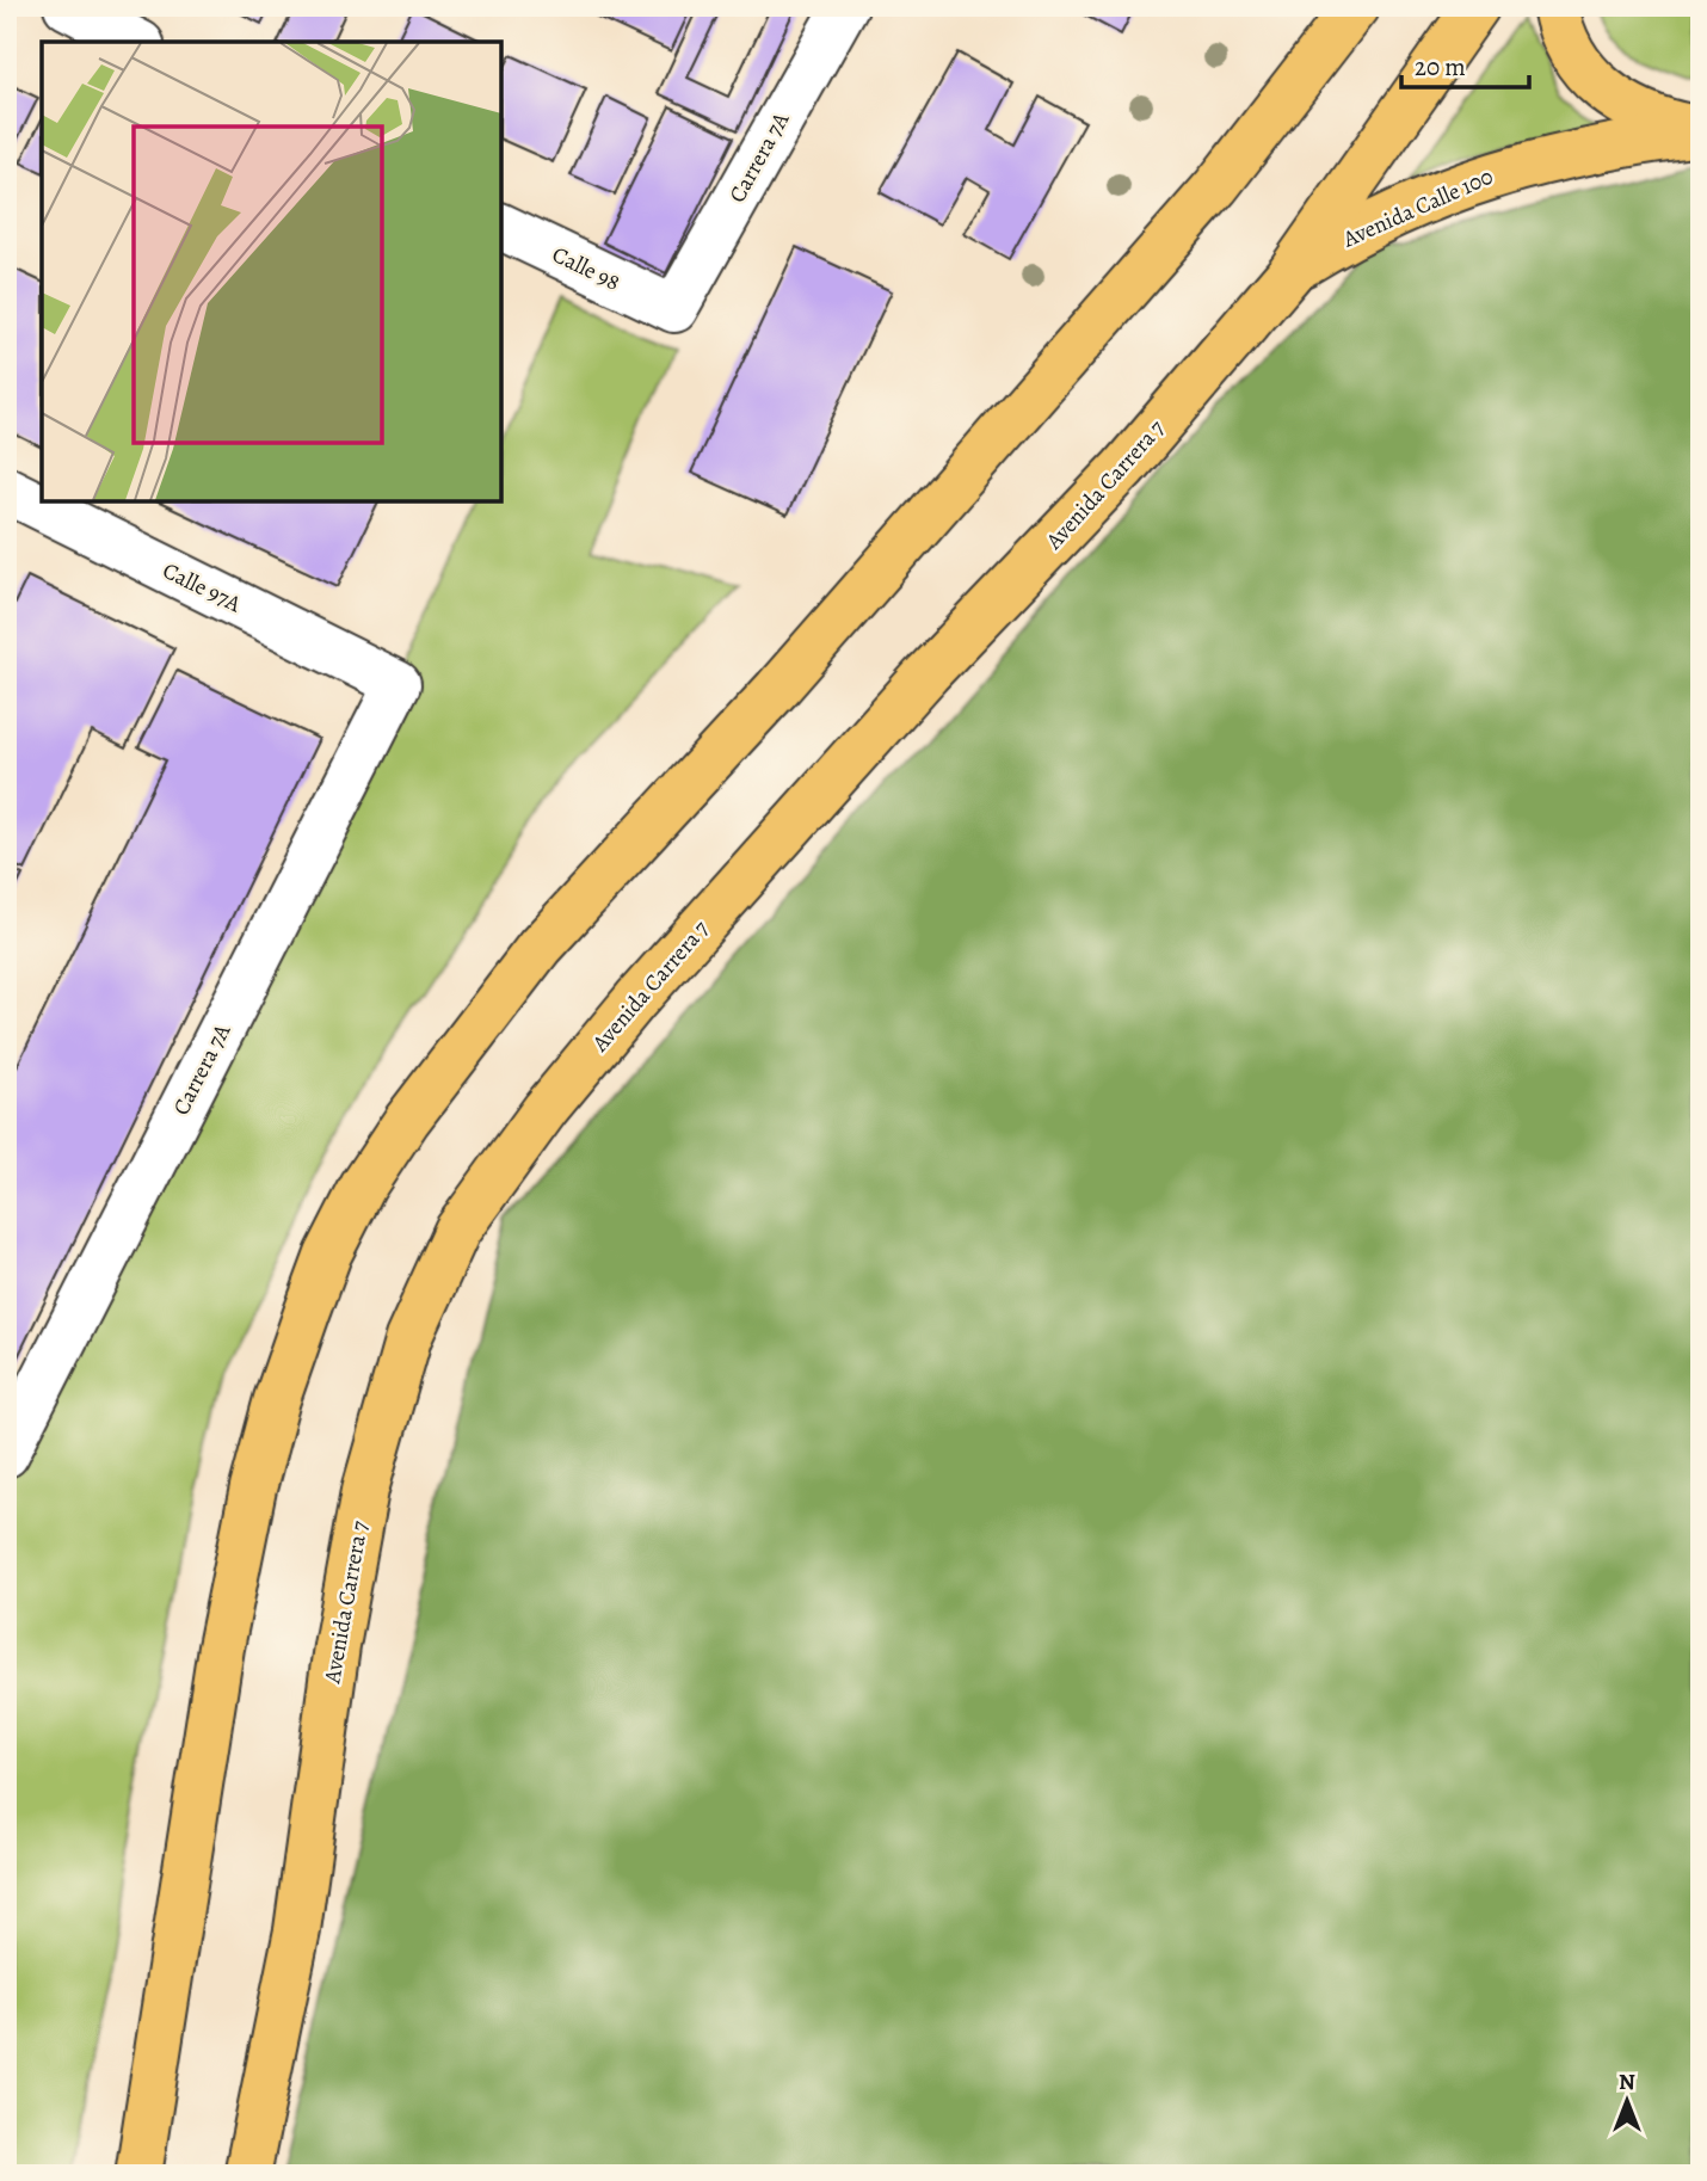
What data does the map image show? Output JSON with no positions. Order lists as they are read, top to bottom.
{
  "streets": {
    "main road": ["Avenida Calle 100", "Avenida Carrera 7"],
    "street": ["Carrera 7A", "Calle 98", "Calle 97A"]
  },
  "crossings": [
    ["Carrera 7A", "Calle 98"],
    ["Carrera 7A", "Calle 97A"],
    ["Avenida Calle 100", "Avenida Carrera 7"]
  ],
  "scale_bar": "20 m",
  "north": "top"
}
